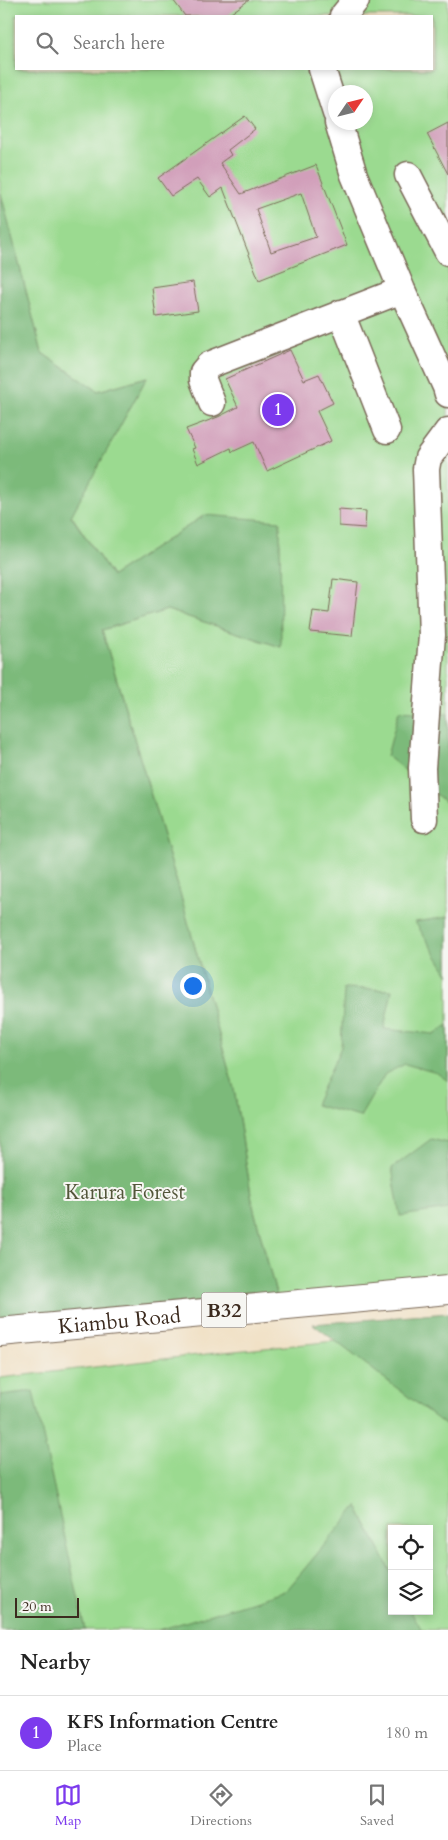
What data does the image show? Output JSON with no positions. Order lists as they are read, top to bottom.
{
  "streets": {
    "highway": ["B32", "Kiambu Road"]
  },
  "parks": ["Karura Forest"],
  "scale_bar": "20 m",
  "north": "top right",
  "page": {
    "search": "Search here",
    "pins": "1",
    "scale": "20 m",
    "heading": "Nearby",
    "list": [
      {
        "mark": "1",
        "name": "KFS Information Centre",
        "note": "Place",
        "value": "180 m"
      }
    ],
    "nav": ["Map", "Directions", "Saved"]
  }
}
